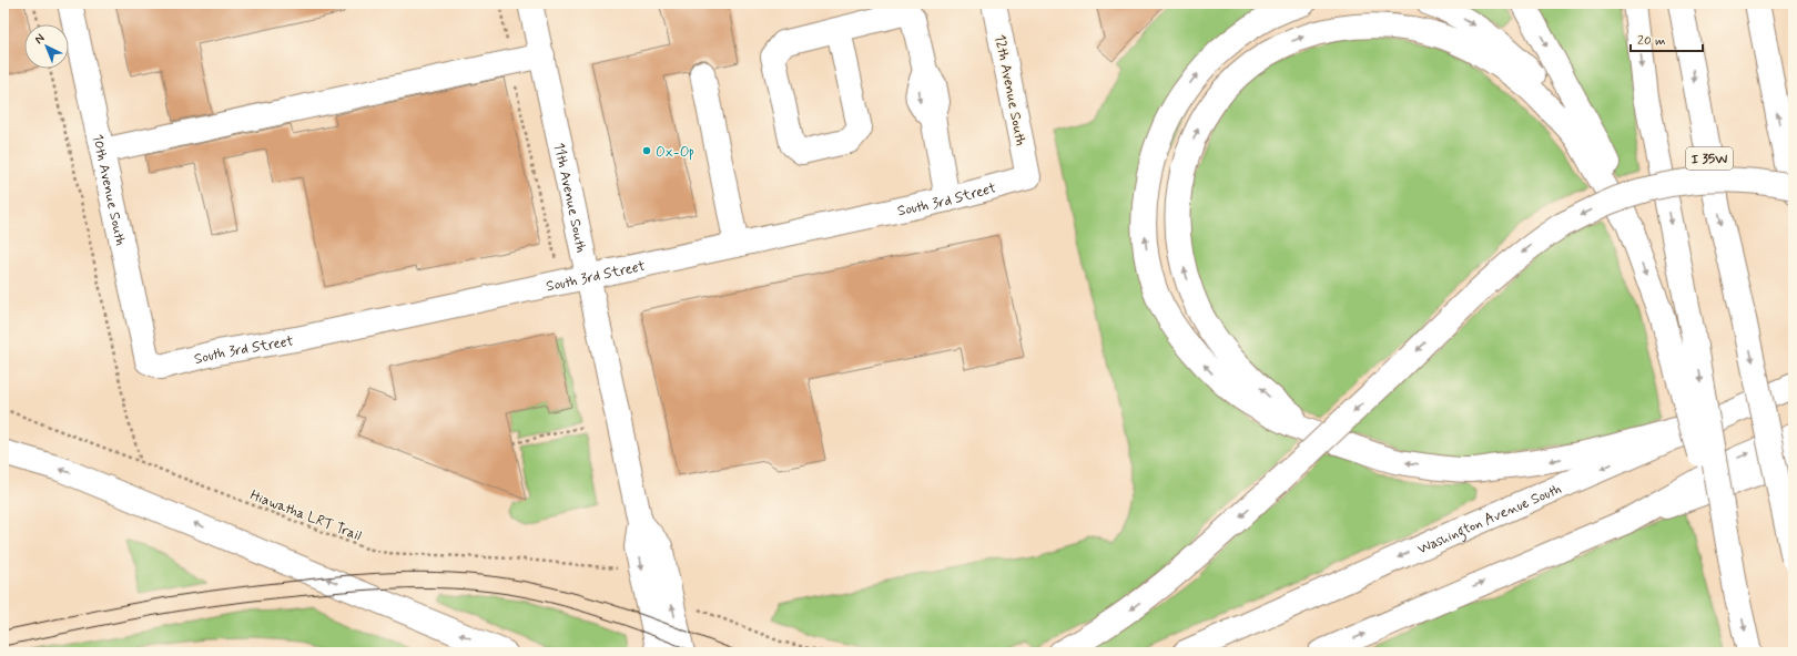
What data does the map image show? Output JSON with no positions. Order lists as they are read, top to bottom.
{
  "streets": {
    "main road": [
      "12th Avenue South",
      "I 35W",
      "10th Avenue South",
      "11th Avenue South",
      "South 3rd Street",
      "Washington Avenue South"
    ],
    "path": ["Hiawatha LRT Trail"]
  },
  "crossings": [
    ["12th Avenue South", "South 3rd Street"],
    ["10th Avenue South", "South 3rd Street"],
    ["11th Avenue South", "South 3rd Street"]
  ],
  "places": ["Ox-Op"],
  "scale_bar": "20 m",
  "north": "top left"
}
